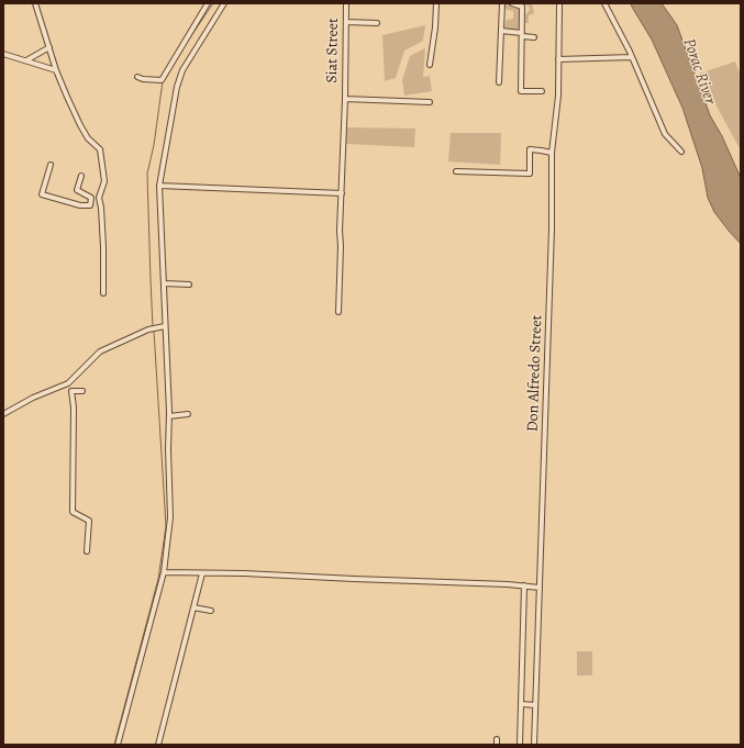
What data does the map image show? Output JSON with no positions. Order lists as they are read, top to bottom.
{
  "streets": {
    "street": ["Siat Street", "Don Alfredo Street"]
  },
  "water": ["Porac River"]
}
